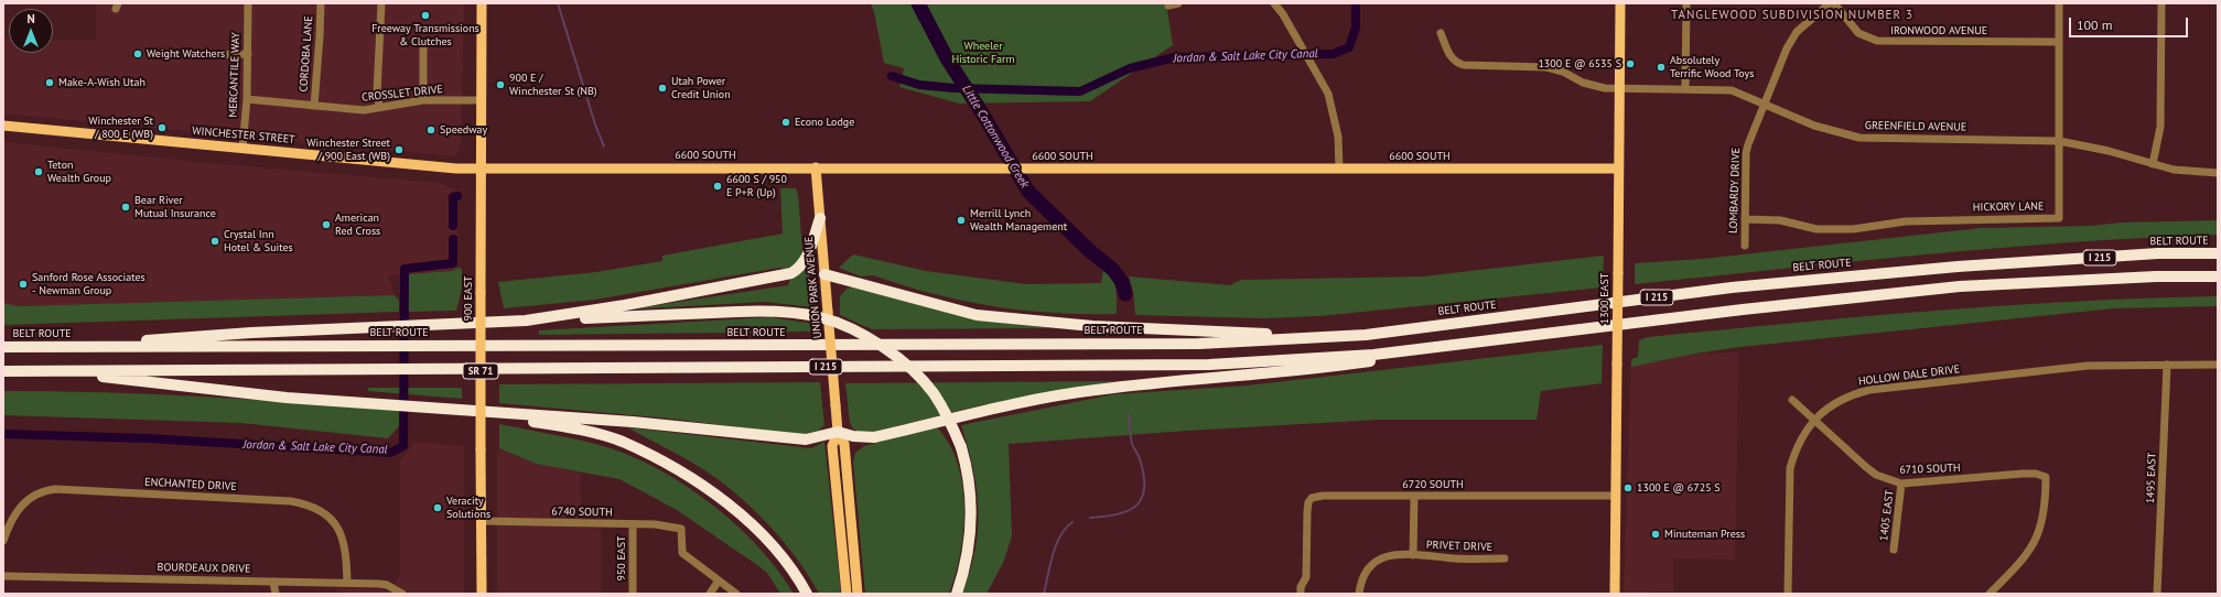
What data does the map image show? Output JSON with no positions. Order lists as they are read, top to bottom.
{
  "streets": {
    "highway": ["BELT ROUTE", "I 215"],
    "main road": [
      "WINCHESTER STREET",
      "6600 SOUTH",
      "UNION PARK AVENUE",
      "900 EAST",
      "1300 EAST",
      "SR 71"
    ],
    "street": [
      "IRONWOOD AVENUE",
      "CORDOBA LANE",
      "MERCANTILE WAY",
      "CROSSLET DRIVE",
      "GREENFIELD AVENUE",
      "LOMBARDY DRIVE",
      "HICKORY LANE",
      "HOLLOW DALE DRIVE",
      "6710 SOUTH",
      "1495 EAST",
      "ENCHANTED DRIVE",
      "6720 SOUTH",
      "6740 SOUTH",
      "1405 EAST",
      "PRIVET DRIVE",
      "950 EAST",
      "BOURDEAUX DRIVE"
    ]
  },
  "crossings": [
    ["IRONWOOD AVENUE", "HICKORY LANE"],
    ["CORDOBA LANE", "CROSSLET DRIVE"],
    ["MERCANTILE WAY", "CROSSLET DRIVE"],
    ["MERCANTILE WAY", "WINCHESTER STREET"],
    ["CROSSLET DRIVE", "900 EAST"],
    ["GREENFIELD AVENUE", "LOMBARDY DRIVE"],
    ["GREENFIELD AVENUE", "HICKORY LANE"],
    ["GREENFIELD AVENUE", "1300 EAST"],
    ["WINCHESTER STREET", "6600 SOUTH"],
    ["WINCHESTER STREET", "900 EAST"],
    ["6600 SOUTH", "UNION PARK AVENUE"],
    ["6600 SOUTH", "900 EAST"],
    ["6600 SOUTH", "1300 EAST"],
    ["LOMBARDY DRIVE", "HICKORY LANE"],
    ["900 EAST", "6740 SOUTH"],
    ["1300 EAST", "6720 SOUTH"],
    ["HOLLOW DALE DRIVE", "6710 SOUTH"],
    ["HOLLOW DALE DRIVE", "1495 EAST"],
    ["6710 SOUTH", "1405 EAST"],
    ["ENCHANTED DRIVE", "BOURDEAUX DRIVE"],
    ["6720 SOUTH", "PRIVET DRIVE"],
    ["6740 SOUTH", "950 EAST"]
  ],
  "districts": ["TANGLEWOOD SUBDIVISION NUMBER 3"],
  "water": ["Jordan & Salt Lake City Canal", "Little Cottonwood Creek"],
  "parks": ["Wheeler Historic Farm"],
  "places": [
    "Freeway Transmissions & Clutches",
    "Weight Watchers",
    "1300 E @ 6535 S",
    "Absolutely Terrific Wood Toys",
    "Make-A-Wish Utah",
    "900 E / Winchester St (NB)",
    "Utah Power Credit Union",
    "Econo Lodge",
    "Winchester St / 800 E (WB)",
    "Speedway",
    "Winchester Street / 900 East (WB)",
    "Teton Wealth Group",
    "6600 S / 950 E P+R (Up)",
    "Bear River Mutual Insurance",
    "Merrill Lynch Wealth Management",
    "American Red Cross",
    "Crystal Inn Hotel & Suites",
    "Sanford Rose Associates - Newman Group",
    "1300 E @ 6725 S",
    "Veracity Solutions",
    "Minuteman Press"
  ],
  "scale_bar": "100 m",
  "north": "top"
}
